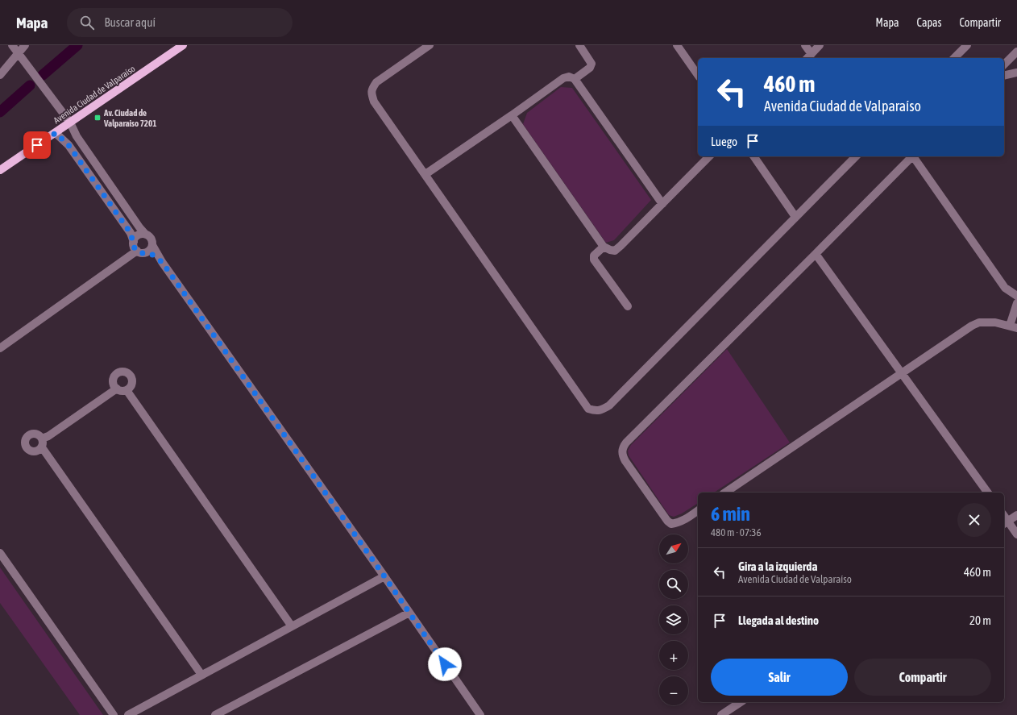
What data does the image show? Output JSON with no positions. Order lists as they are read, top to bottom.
{
  "streets": {
    "main road": ["Avenida Ciudad de Valparaíso"]
  },
  "places": {
    "transit": ["Av. Ciudad de Valparaiso 7201"]
  },
  "north": "top right",
  "page": {
    "header": "Mapa",
    "search": "Buscar aquí",
    "nav": ["Mapa", "Capas", "Compartir"],
    "turn": ["460 m", "Avenida Ciudad de Valparaíso"],
    "then": "Luego",
    "heading": ["6 min", "480 m · 07:36"],
    "map_buttons": ["+", "−"],
    "list": [
      {
        "name": "Gira a la izquierda",
        "note": "Avenida Ciudad de Valparaíso",
        "value": "460 m"
      },
      {
        "name": "Llegada al destino",
        "value": "20 m"
      }
    ],
    "buttons": ["Salir", "Compartir"]
  }
}
